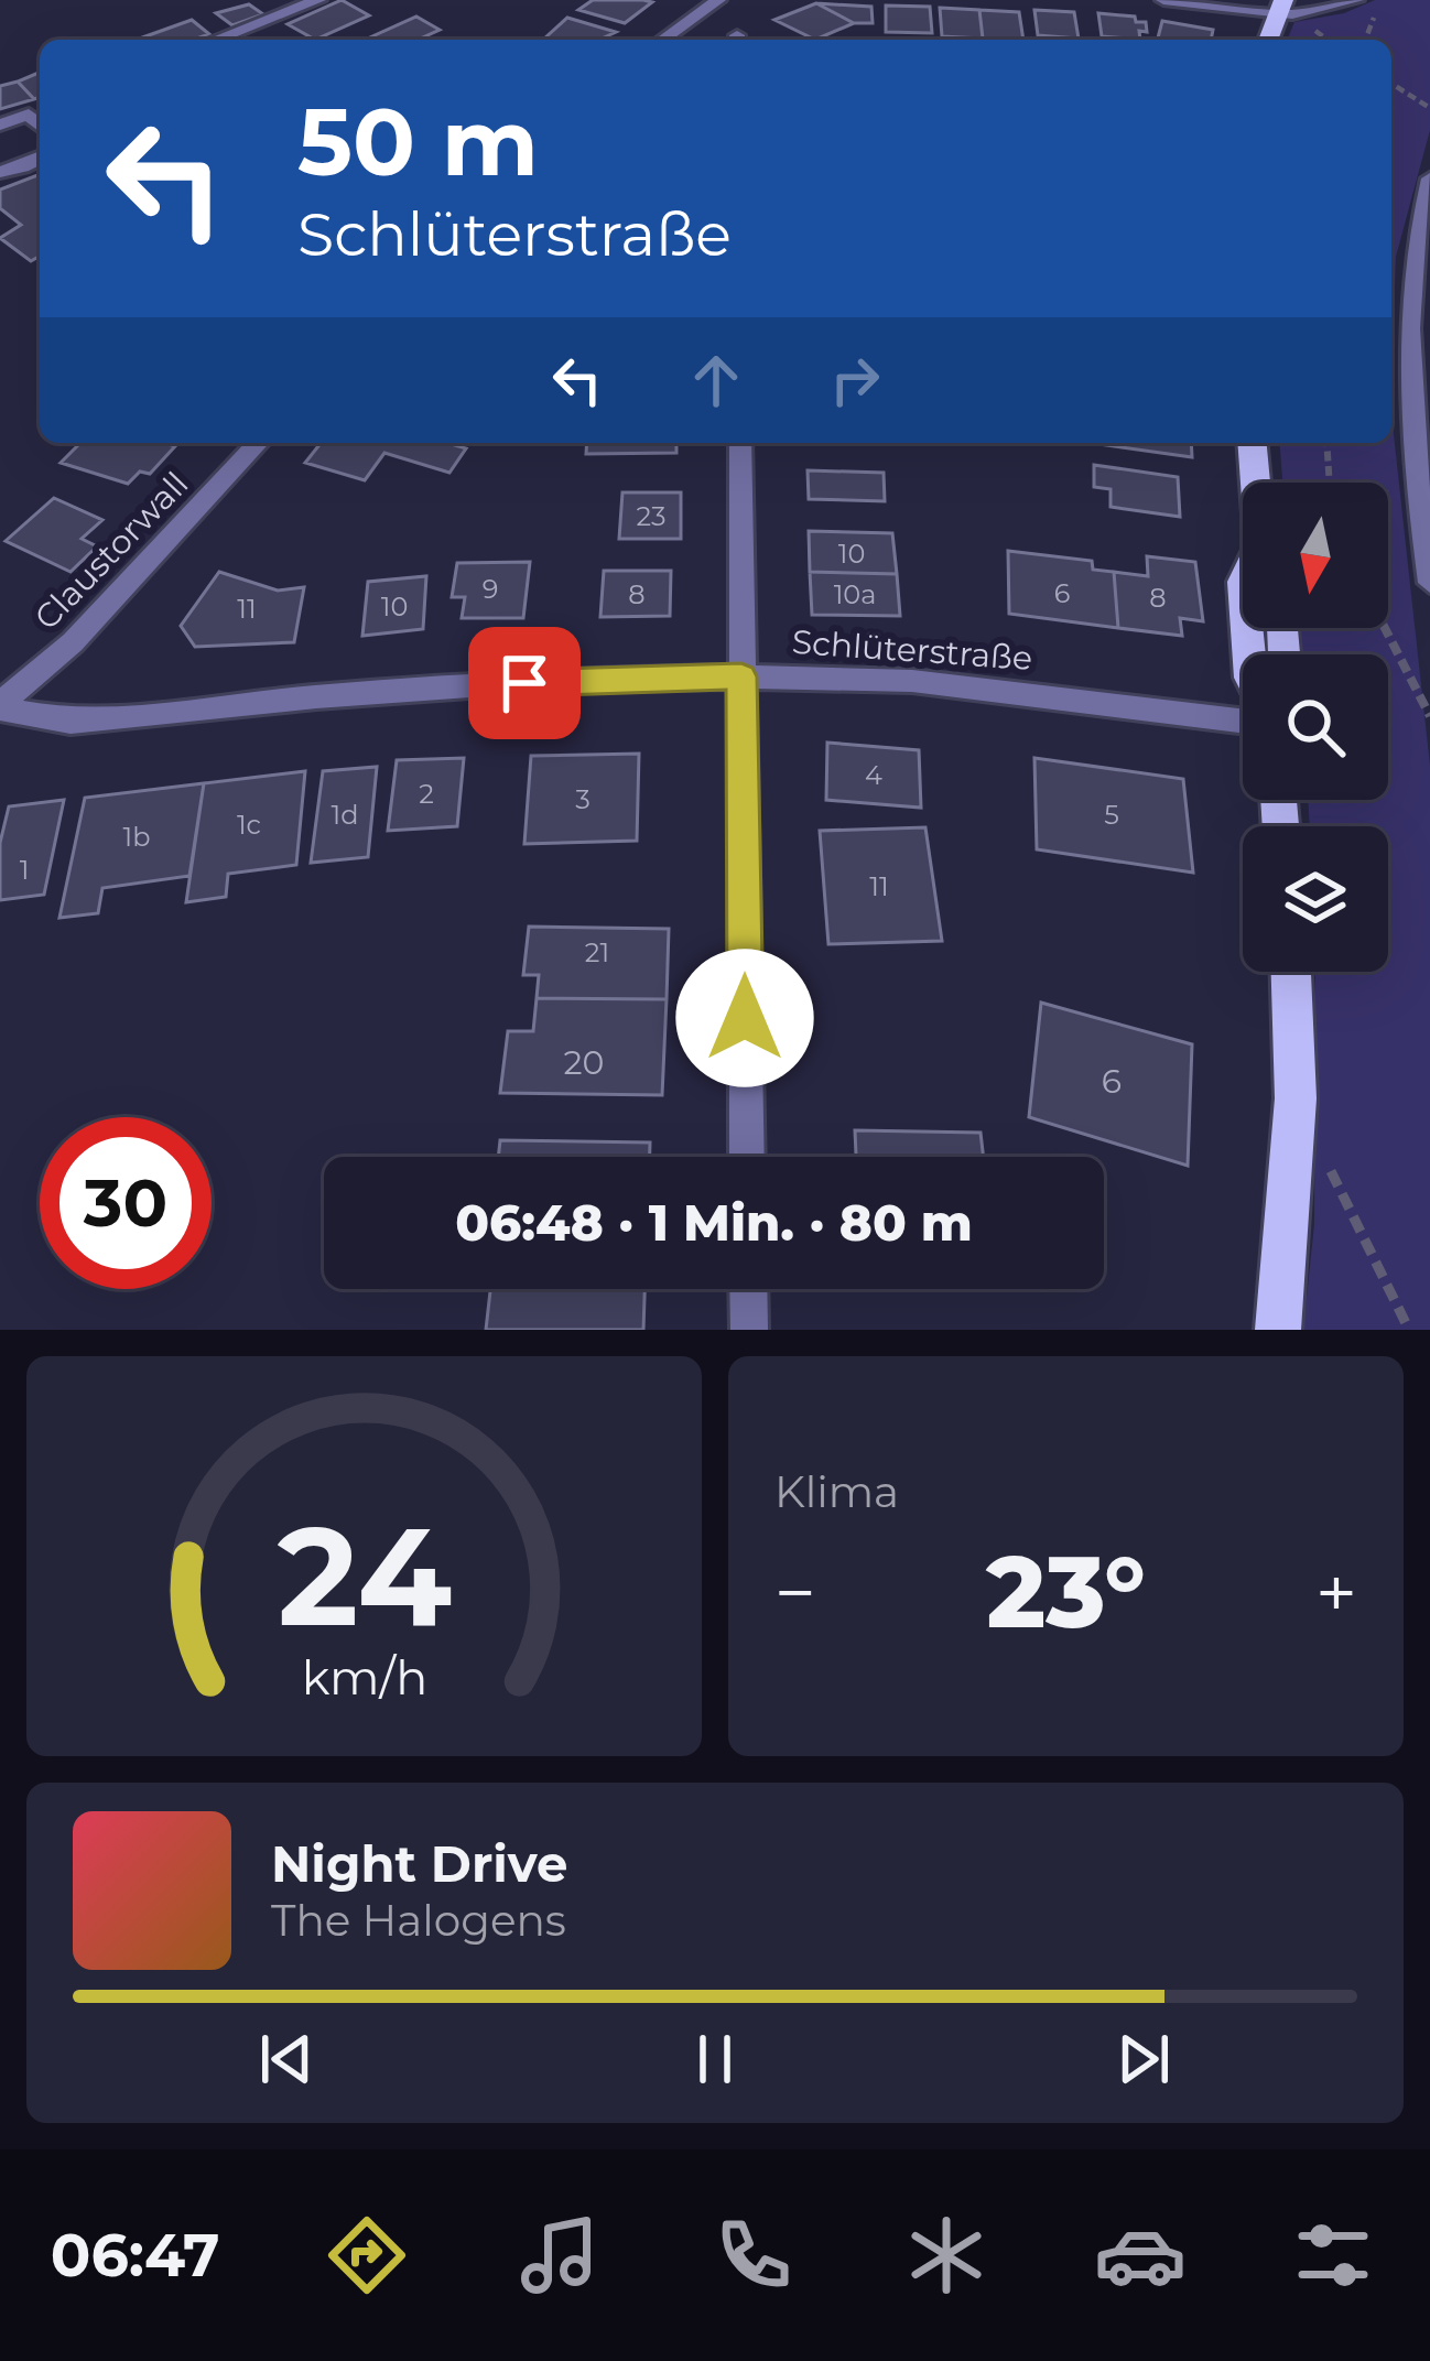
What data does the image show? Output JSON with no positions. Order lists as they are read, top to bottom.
{
  "streets": {
    "street": ["Claustorwall", "Schlüterstraße"]
  },
  "crossings": [
    ["Claustorwall", "Schlüterstraße"]
  ],
  "house_numbers": [
    "23",
    "10",
    "9",
    "6",
    "8",
    "10a",
    "8",
    "10",
    "11",
    "4",
    "2",
    "3",
    "1d",
    "5",
    "1c",
    "1b",
    "1",
    "11",
    "21",
    "20",
    "6"
  ],
  "north": "bottom",
  "page": {
    "turn": ["50 m", "Schlüterstraße"],
    "limit": "30",
    "trip": "06:48 · 1 Min. · 80 m",
    "tile": "Klima",
    "heat": ["−", "23°", "+"],
    "song": ["Night Drive", "The Halogens"],
    "tabs": "06:47",
    "gauge": ["24", "km/h"]
  }
}
